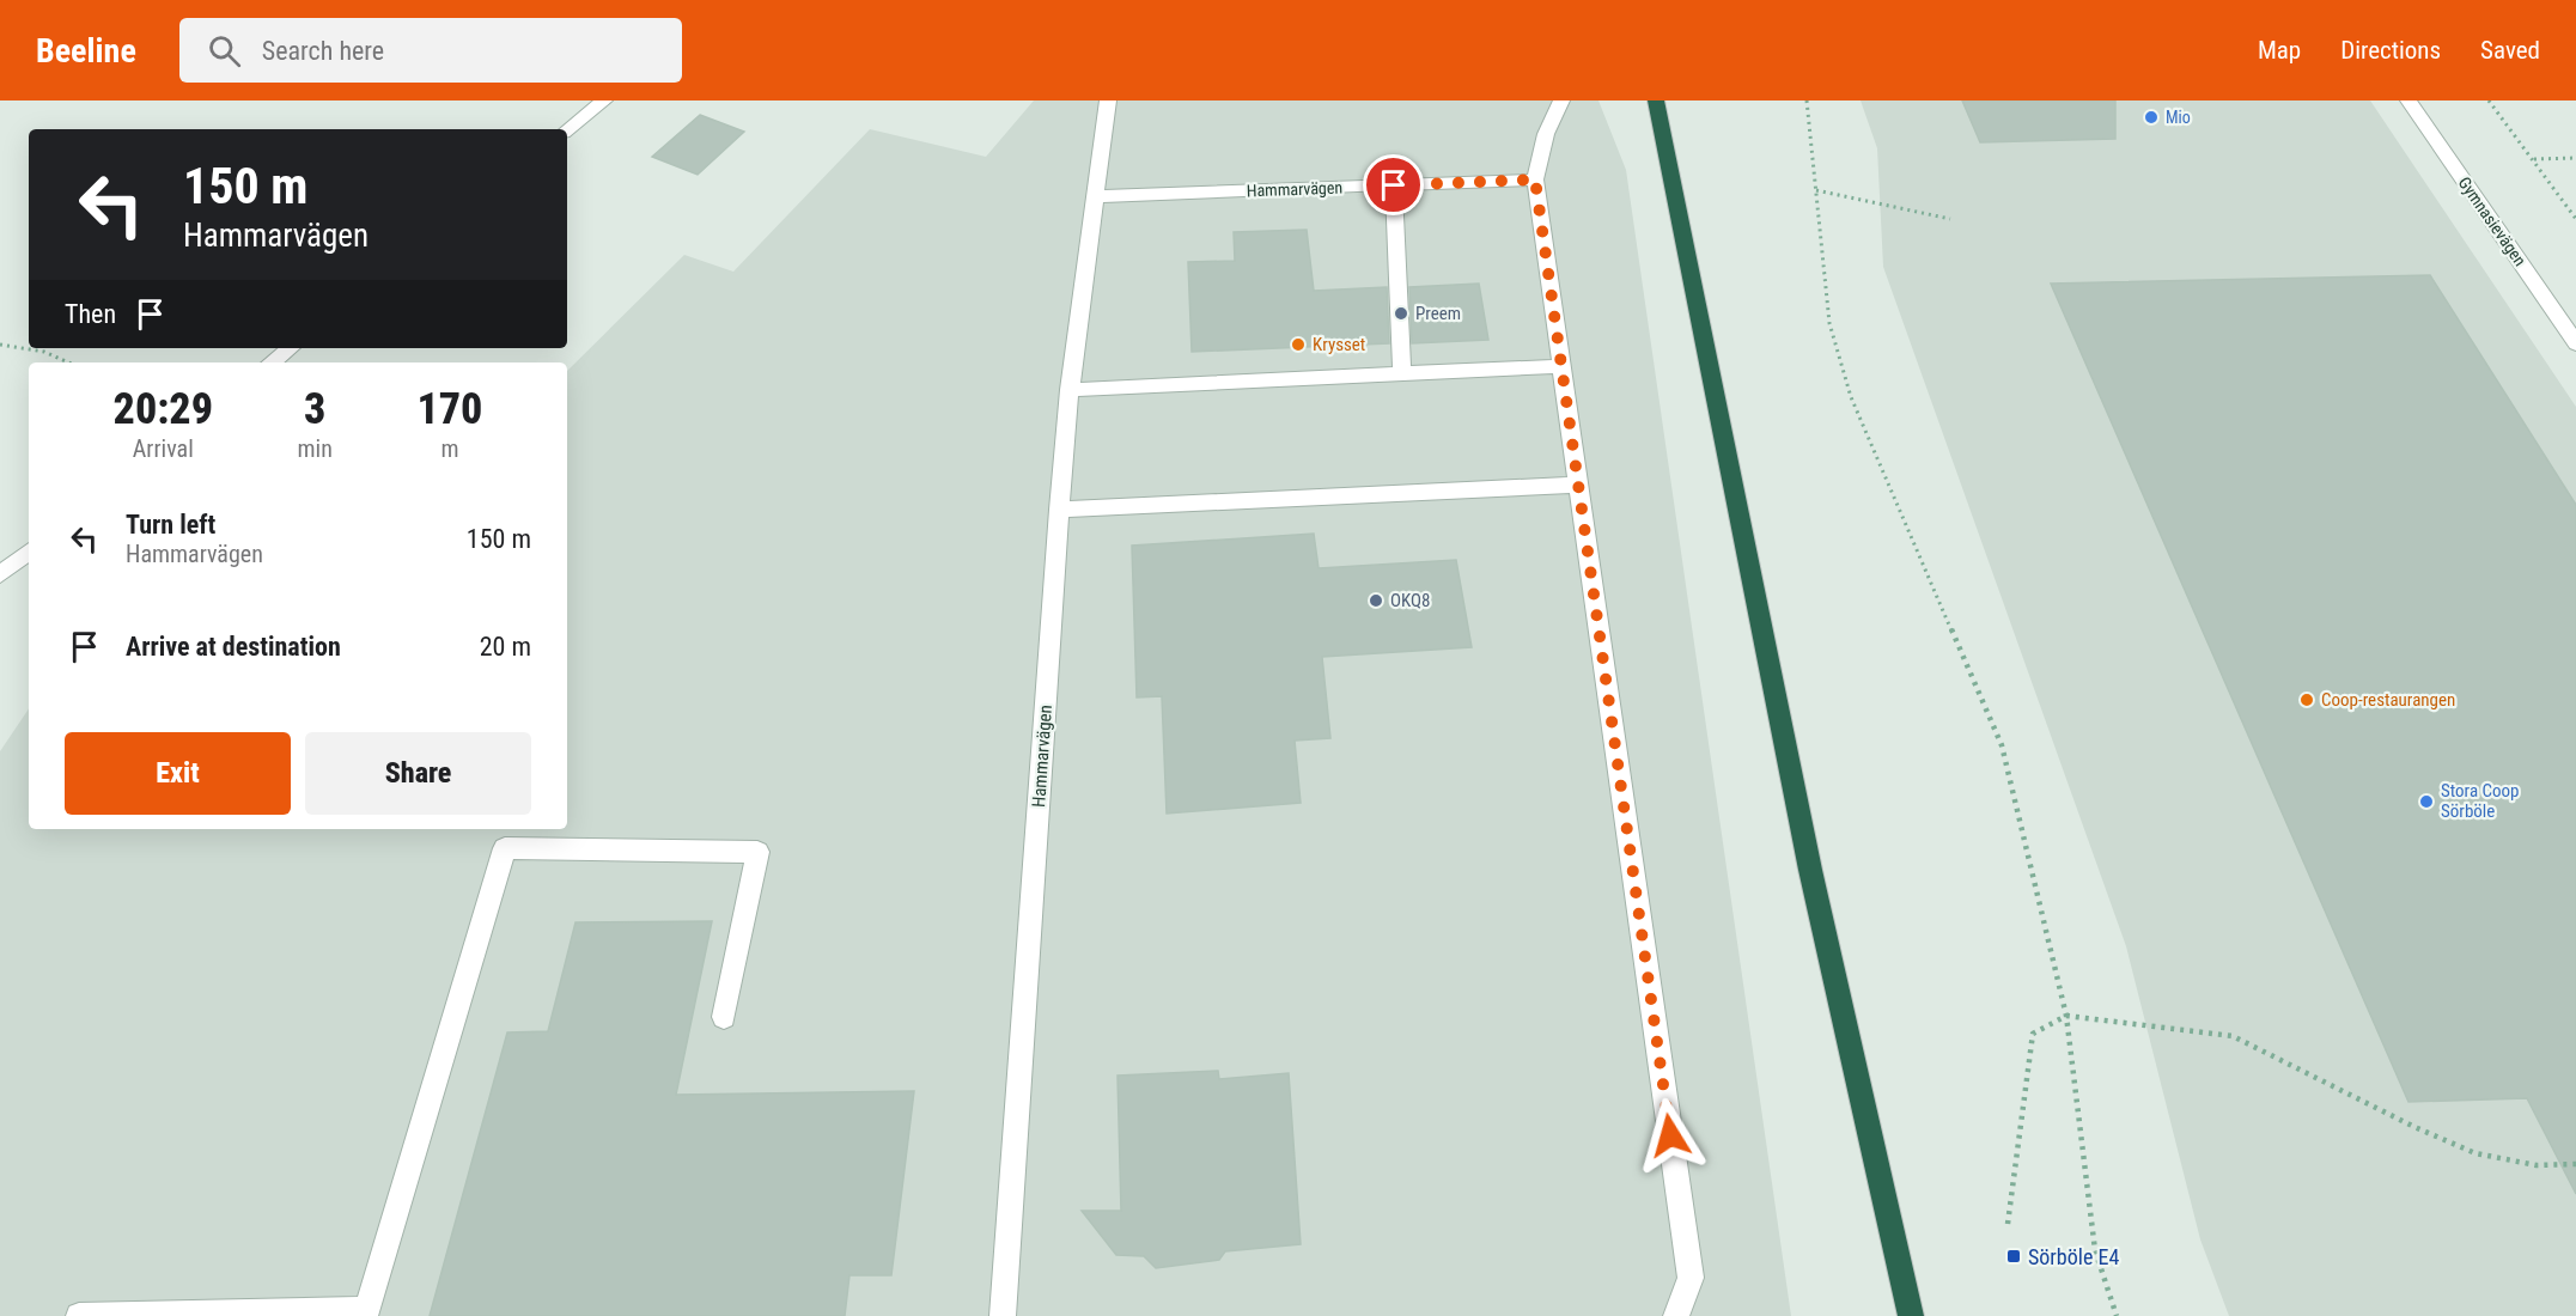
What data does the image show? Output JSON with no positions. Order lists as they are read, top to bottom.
{
  "streets": {
    "street": ["Hammarvägen", "Gymnasievägen"]
  },
  "places": {
    "other": [
      "Mio",
      "Preem",
      "Krysset",
      "OKQ8",
      "Coop-restaurangen",
      "Stora Coop Sörböle"
    ],
    "transit": ["Sörböle E4"]
  },
  "page": {
    "header": "Beeline",
    "search": "Search here",
    "nav": ["Map", "Directions", "Saved"],
    "turn": ["150 m", "Hammarvägen"],
    "then": "Then",
    "eta": [
      "20:29",
      "Arrival",
      "3",
      "min",
      "170",
      "m"
    ],
    "list": [
      {
        "name": "Turn left",
        "note": "Hammarvägen",
        "value": "150 m"
      },
      {
        "name": "Arrive at destination",
        "value": "20 m"
      }
    ],
    "buttons": ["Exit", "Share"]
  }
}
